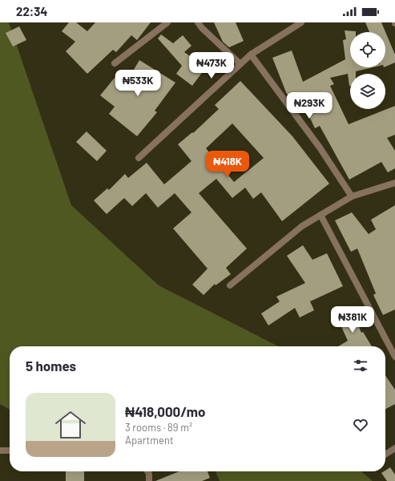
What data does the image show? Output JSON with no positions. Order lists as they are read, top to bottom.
{
  "page": {
    "status": "22:34",
    "price": [
      "₦473K",
      "₦533K",
      "₦293K",
      "₦418K",
      "₦381K"
    ],
    "heading": "5 homes",
    "list": [
      {
        "name": "₦418,000/mo",
        "note": "3 rooms · 89 m² · Apartment"
      }
    ]
  }
}
